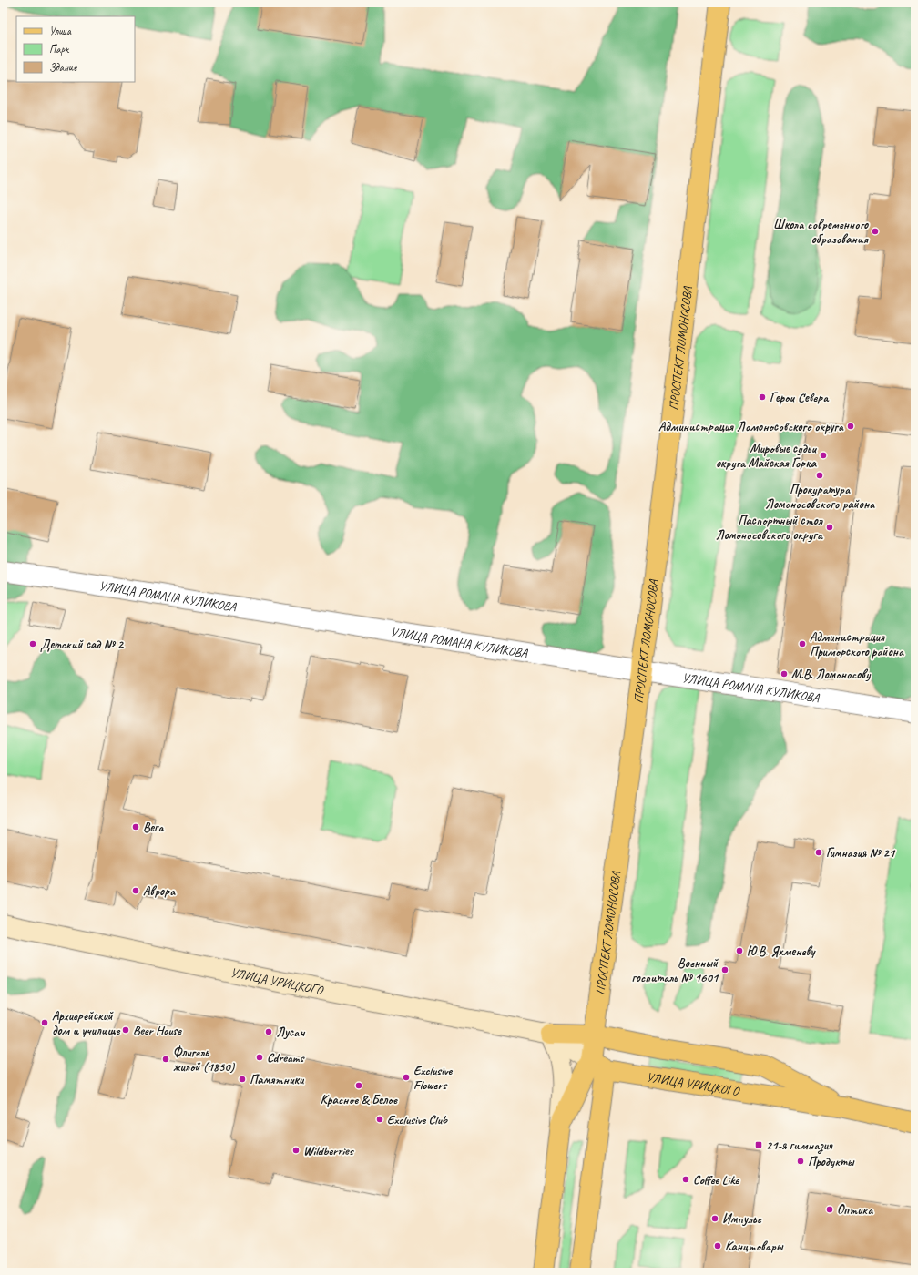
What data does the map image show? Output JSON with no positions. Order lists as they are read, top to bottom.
{
  "streets": {
    "main road": ["ПРОСПЕКТ ЛОМОНОСОВА", "УЛИЦА УРИЦКОГО"],
    "street": ["УЛИЦА РОМАНА КУЛИКОВА"]
  },
  "crossings": [
    ["ПРОСПЕКТ ЛОМОНОСОВА", "УЛИЦА РОМАНА КУЛИКОВА"],
    ["ПРОСПЕКТ ЛОМОНОСОВА", "УЛИЦА УРИЦКОГО"]
  ],
  "places": {
    "other": [
      "Школа современного образования",
      "Герои Севера",
      "Администрация Ломоносовского округа",
      "Мировые судьи округа Майская Горка",
      "Прокуратура Ломоносовского района",
      "Паспортный стол Ломоносовского округа",
      "Детский сад № 2",
      "Администрация Приморского района",
      "М.В. Ломоносову",
      "Вега",
      "Гимназия № 21",
      "Аврора",
      "Ю.В. Яхменеву",
      "Военный госпиталь № 1601",
      "Архиерейский дом и училище",
      "Beer House",
      "Лусан",
      "Cdreams",
      "Флигель жилой (1850)",
      "Exclusive Flowers",
      "Памятники",
      "Красное & Белое",
      "Exclusive Club",
      "Wildberries",
      "Продукты",
      "Coffee Like",
      "Оптика",
      "Импульс",
      "Канцтовары"
    ],
    "transit": ["21-я гимназия"]
  },
  "legend": ["Улица", "Парк", "Здание"]
}
